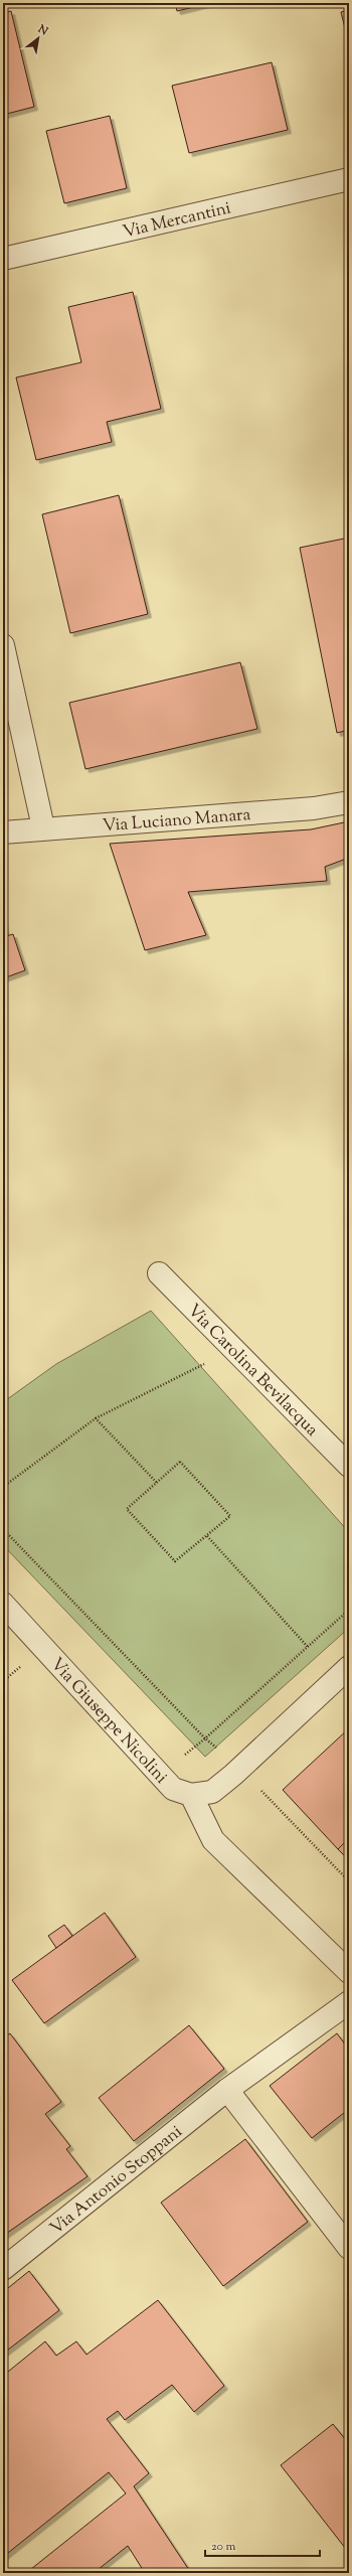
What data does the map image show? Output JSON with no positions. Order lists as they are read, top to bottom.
{
  "streets": {
    "street": [
      "Via Mercantini",
      "Via Luciano Manara",
      "Via Carolina Bevilacqua",
      "Via Giuseppe Nicolini",
      "Via Antonio Stoppani"
    ]
  },
  "scale_bar": "20 m",
  "north": "top right"
}
